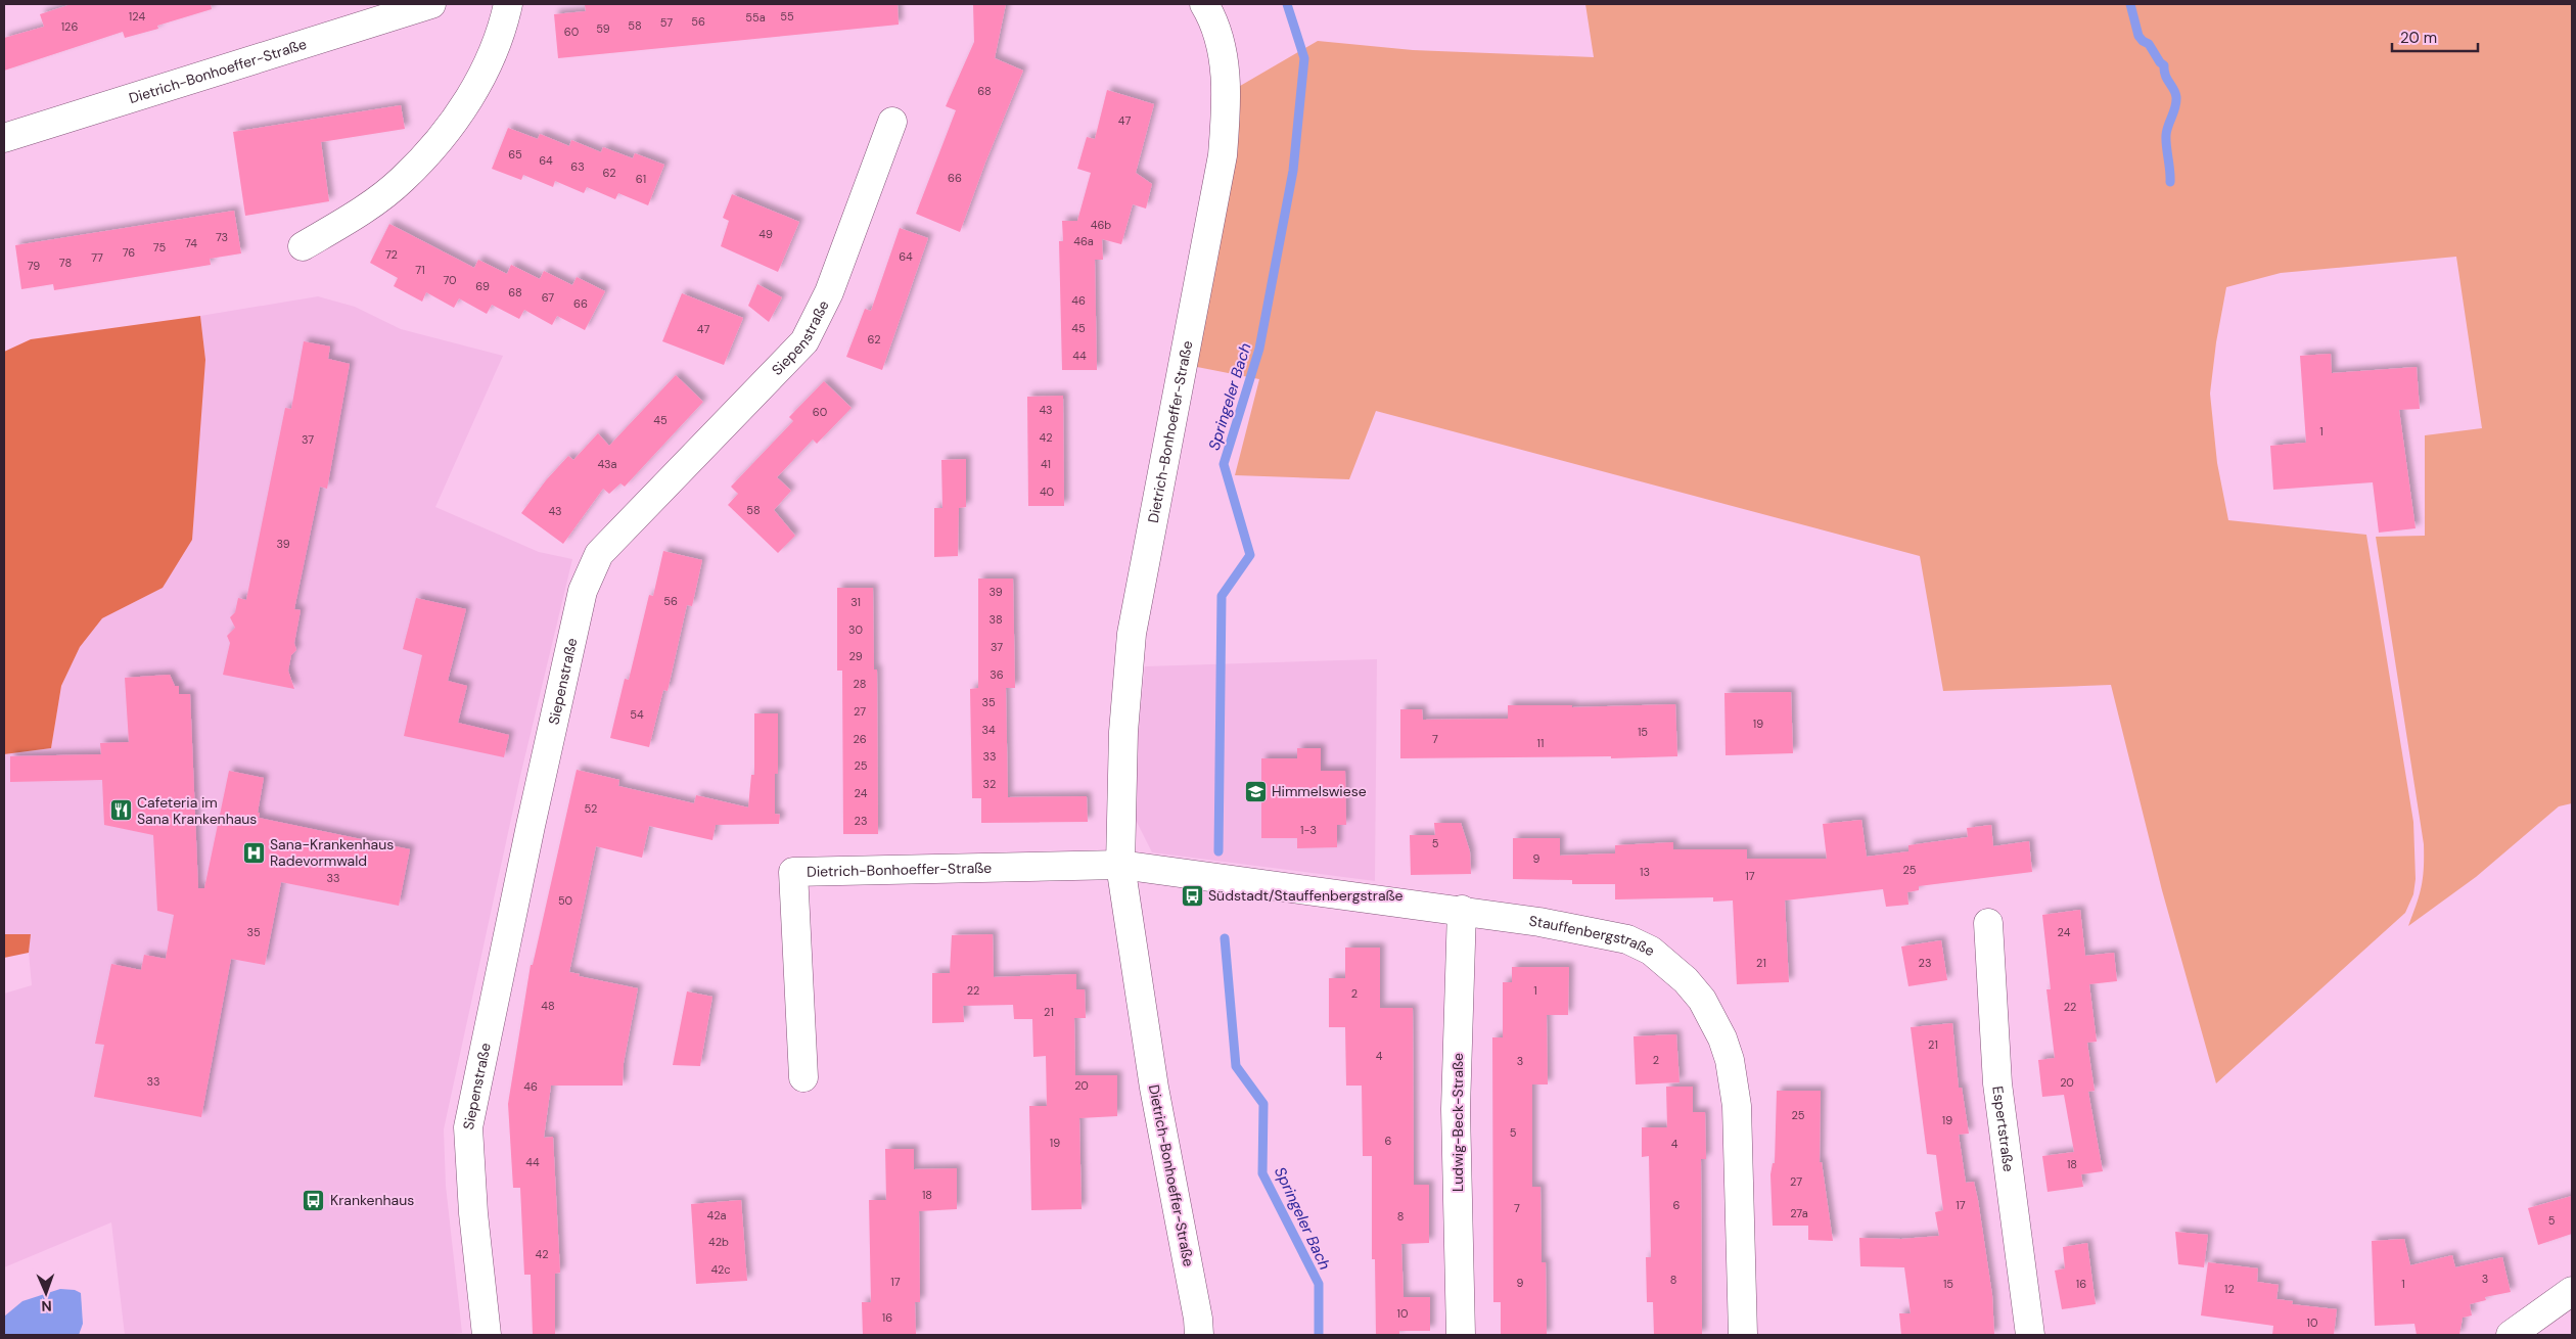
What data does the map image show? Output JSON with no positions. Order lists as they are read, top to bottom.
{
  "streets": {
    "street": [
      "Dietrich-Bonhoeffer-Straße",
      "Siepenstraße",
      "Stauffenbergstraße",
      "Ludwig-Beck-Straße",
      "Espertstraße"
    ]
  },
  "crossings": [
    ["Dietrich-Bonhoeffer-Straße", "Stauffenbergstraße"],
    ["Stauffenbergstraße", "Ludwig-Beck-Straße"]
  ],
  "water": ["Springeler Bach"],
  "places": {
    "school or university": ["Himmelswiese"],
    "restaurant": ["Cafeteria im Sana Krankenhaus"],
    "hospital": ["Sana-Krankenhaus Radevormwald"],
    "bus stop": ["Südstadt/Stauffenbergstraße", "Krankenhaus"]
  },
  "house_numbers": [
    "124",
    "55",
    "55a",
    "56",
    "57",
    "58",
    "126",
    "59",
    "60",
    "68",
    "47",
    "65",
    "64",
    "63",
    "62",
    "66",
    "61",
    "46b",
    "49",
    "73",
    "46a",
    "74",
    "75",
    "76",
    "72",
    "64",
    "77",
    "78",
    "79",
    "71",
    "70",
    "69",
    "68",
    "67",
    "46",
    "66",
    "45",
    "47",
    "62",
    "44",
    "43",
    "60",
    "45",
    "1",
    "42",
    "37",
    "43a",
    "41",
    "40",
    "58",
    "43",
    "39",
    "39",
    "56",
    "31",
    "38",
    "30",
    "37",
    "29",
    "36",
    "28",
    "35",
    "27",
    "54",
    "19",
    "34",
    "15",
    "26",
    "7",
    "11",
    "33",
    "25",
    "32",
    "24",
    "52",
    "23",
    "1-3",
    "5",
    "9",
    "25",
    "13",
    "17",
    "33",
    "50",
    "35",
    "24",
    "21",
    "23",
    "22",
    "1",
    "2",
    "48",
    "22",
    "21",
    "21",
    "4",
    "2",
    "3",
    "33",
    "20",
    "20",
    "46",
    "25",
    "19",
    "5",
    "6",
    "19",
    "4",
    "44",
    "18",
    "27",
    "18",
    "6",
    "17",
    "7",
    "27a",
    "42a",
    "8",
    "5",
    "42b",
    "42",
    "42c",
    "3",
    "8",
    "17",
    "9",
    "15",
    "16",
    "1",
    "12",
    "10",
    "16",
    "10"
  ],
  "scale_bar": "20 m",
  "north": "bottom"
}
